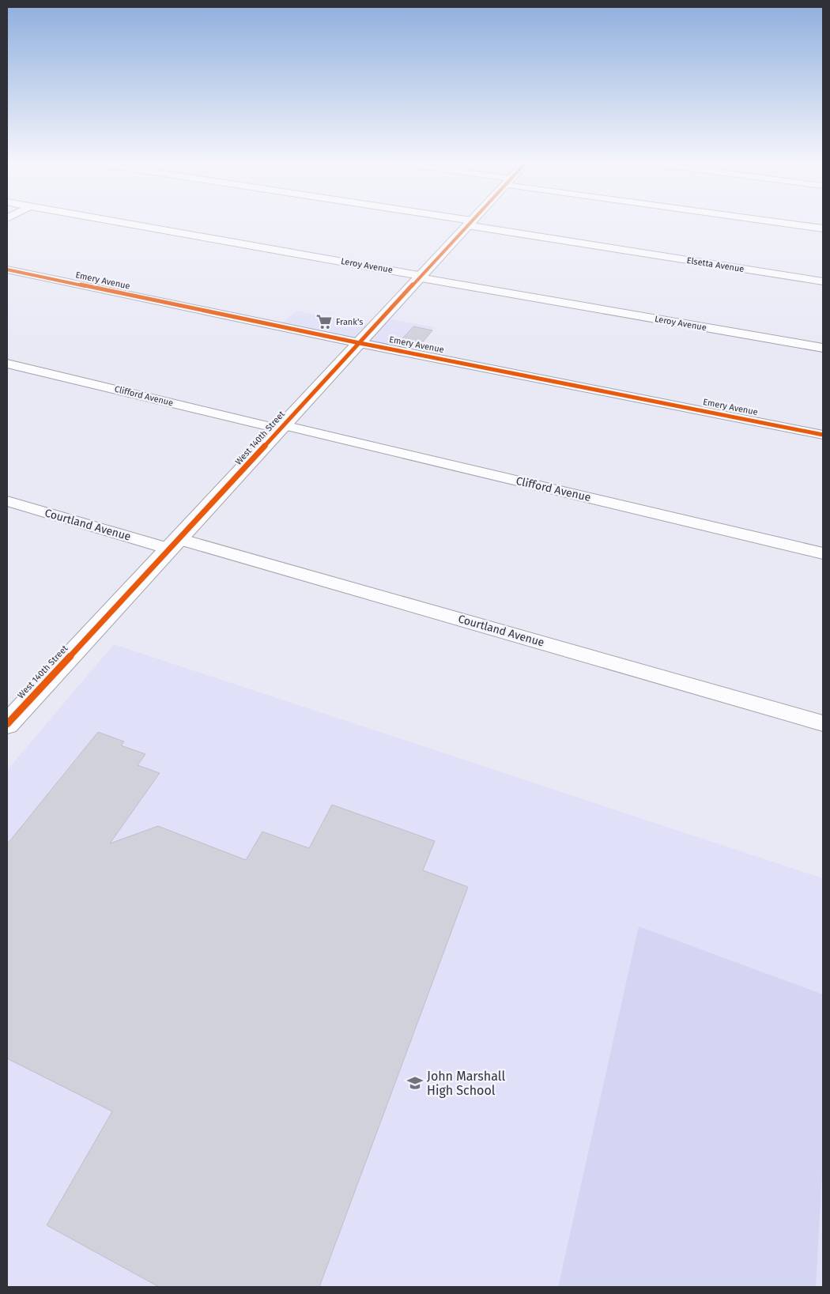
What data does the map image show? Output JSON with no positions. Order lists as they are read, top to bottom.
{
  "streets": {
    "street": [
      "Elsetta Avenue",
      "Leroy Avenue",
      "Emery Avenue",
      "Clifford Avenue",
      "West 140th Street",
      "Courtland Avenue"
    ]
  },
  "crossings": [
    ["Leroy Avenue", "West 140th Street"],
    ["Emery Avenue", "West 140th Street"],
    ["Clifford Avenue", "West 140th Street"],
    ["West 140th Street", "Courtland Avenue"]
  ],
  "places": {
    "supermarket": ["Frank's"],
    "school or university": ["John Marshall High School"]
  }
}
